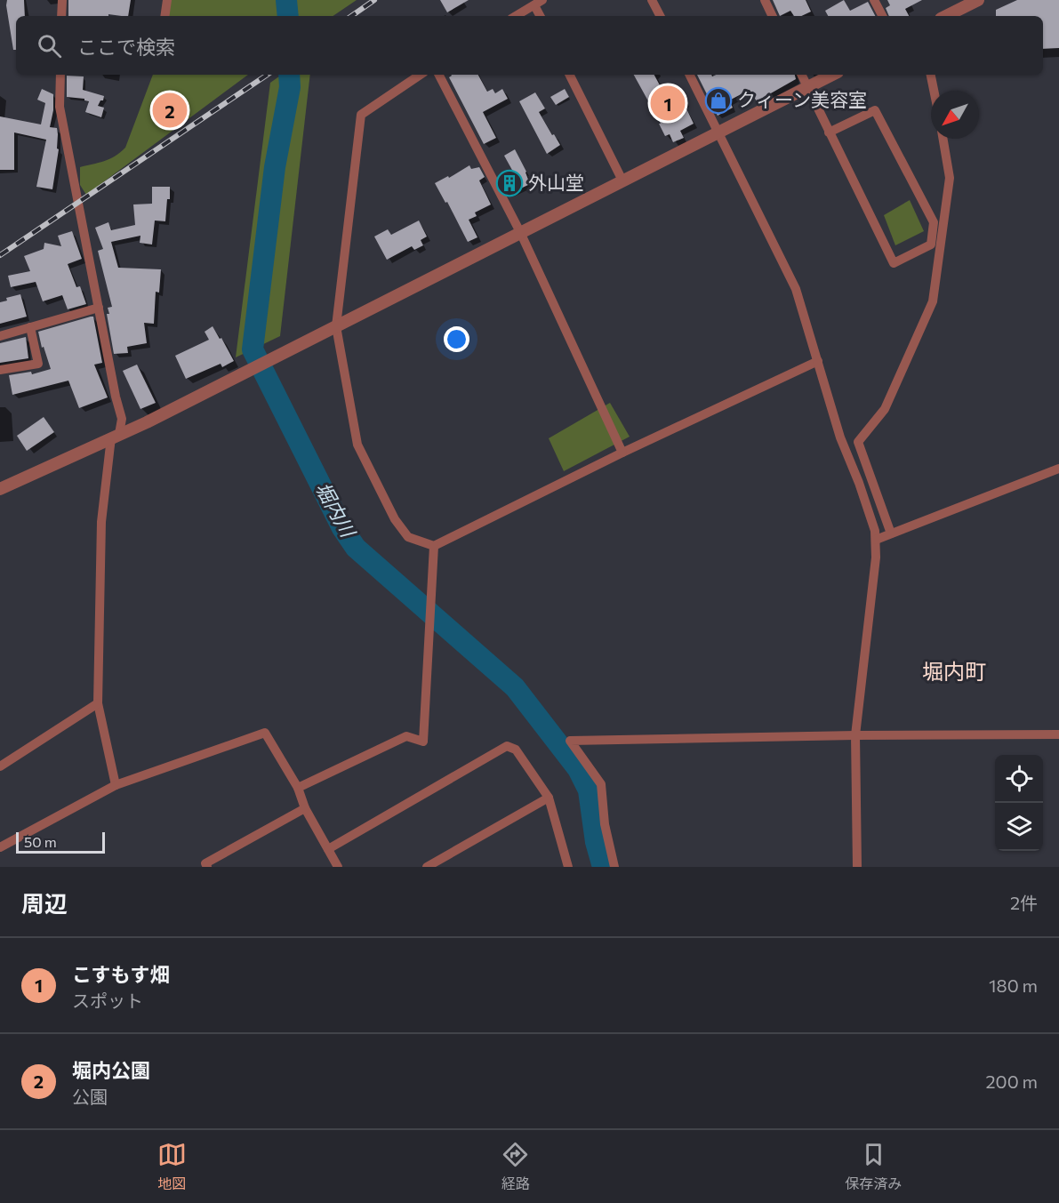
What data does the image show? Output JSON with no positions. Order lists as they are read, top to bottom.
{
  "districts": ["堀内町"],
  "water": ["堀内川"],
  "places": {
    "shop": ["クィーン美容室"],
    "building": ["外山堂"]
  },
  "scale_bar": "50 m",
  "north": "bottom left",
  "page": {
    "search": "ここで検索",
    "pins": ["1", "2"],
    "scale": "50 m",
    "heading": ["周辺", "2件"],
    "list": [
      {
        "mark": "1",
        "name": "こすもす畑",
        "note": "スポット",
        "value": "180 m"
      },
      {
        "mark": "2",
        "name": "堀内公園",
        "note": "公園",
        "value": "200 m"
      }
    ],
    "nav": ["地図", "経路", "保存済み"]
  }
}
